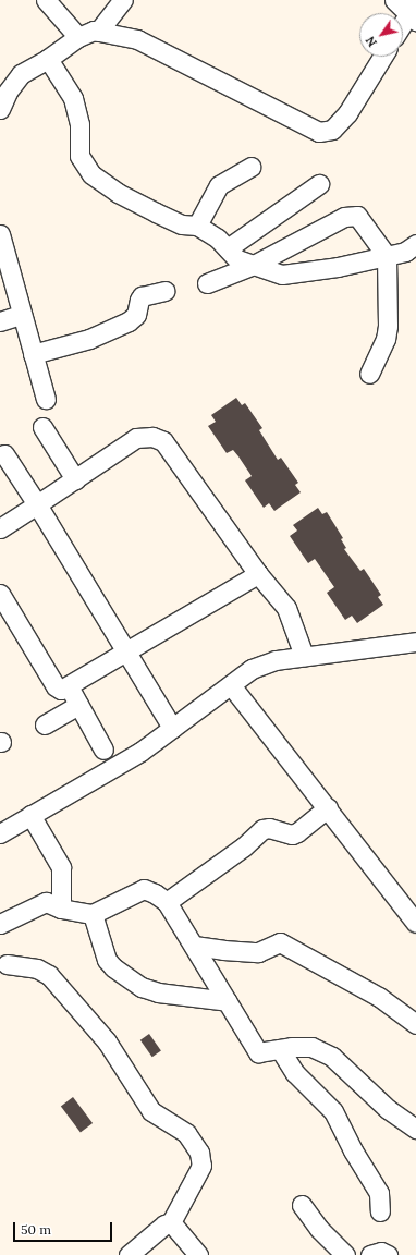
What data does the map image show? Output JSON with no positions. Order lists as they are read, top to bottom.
{
  "scale_bar": "50 m",
  "north": "bottom left"
}
